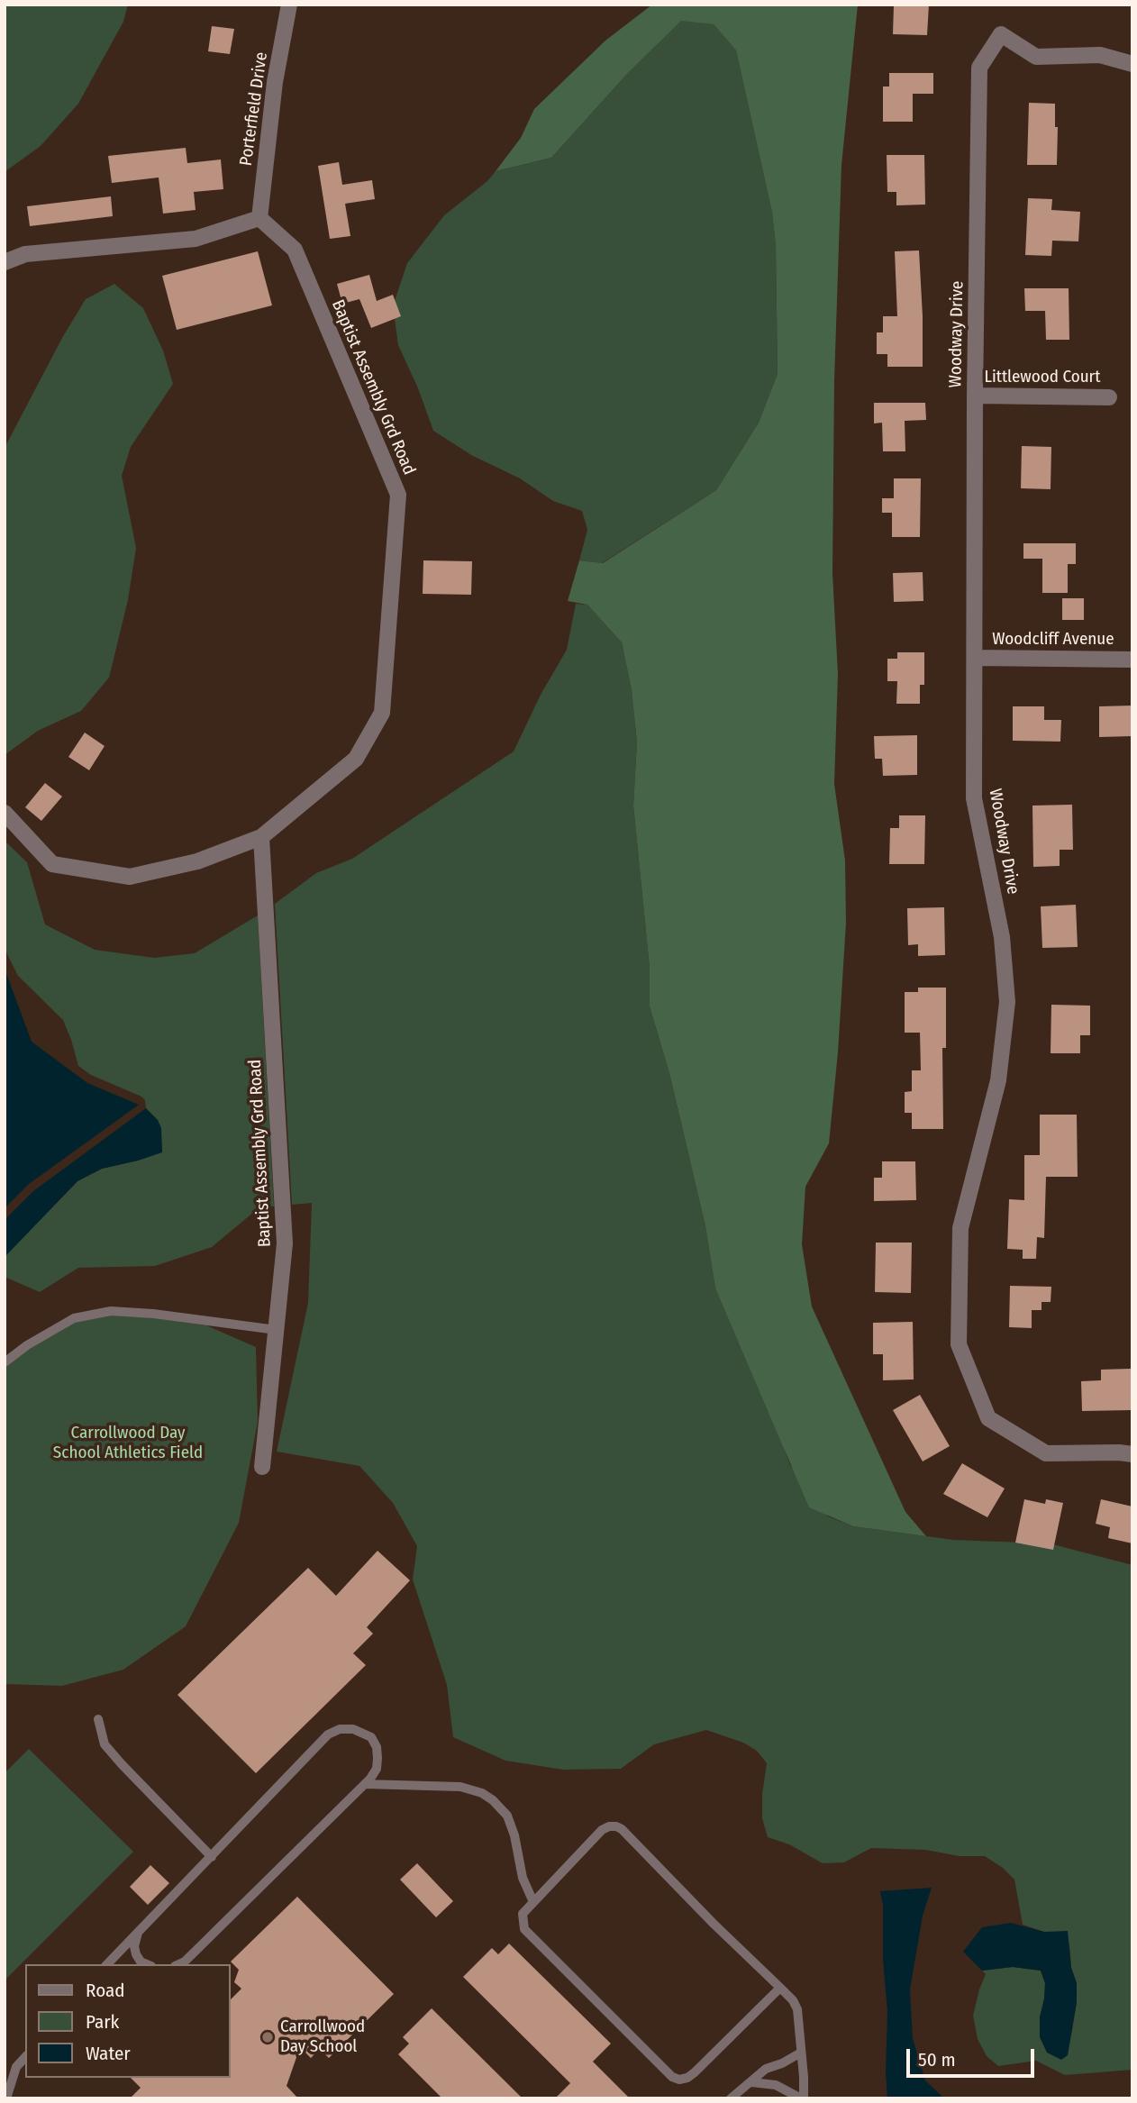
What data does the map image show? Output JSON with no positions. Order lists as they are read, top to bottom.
{
  "streets": {
    "street": [
      "Porterfield Drive",
      "Woodway Drive",
      "Littlewood Court",
      "Baptist Assembly Grd Road",
      "Woodcliff Avenue"
    ]
  },
  "crossings": [
    ["Porterfield Drive", "Baptist Assembly Grd Road"],
    ["Woodway Drive", "Littlewood Court"],
    ["Woodway Drive", "Woodcliff Avenue"]
  ],
  "parks": ["Carrollwood Day School Athletics Field"],
  "places": ["Carrollwood Day School"],
  "legend": ["Road", "Park", "Water"],
  "scale_bar": "50 m"
}
